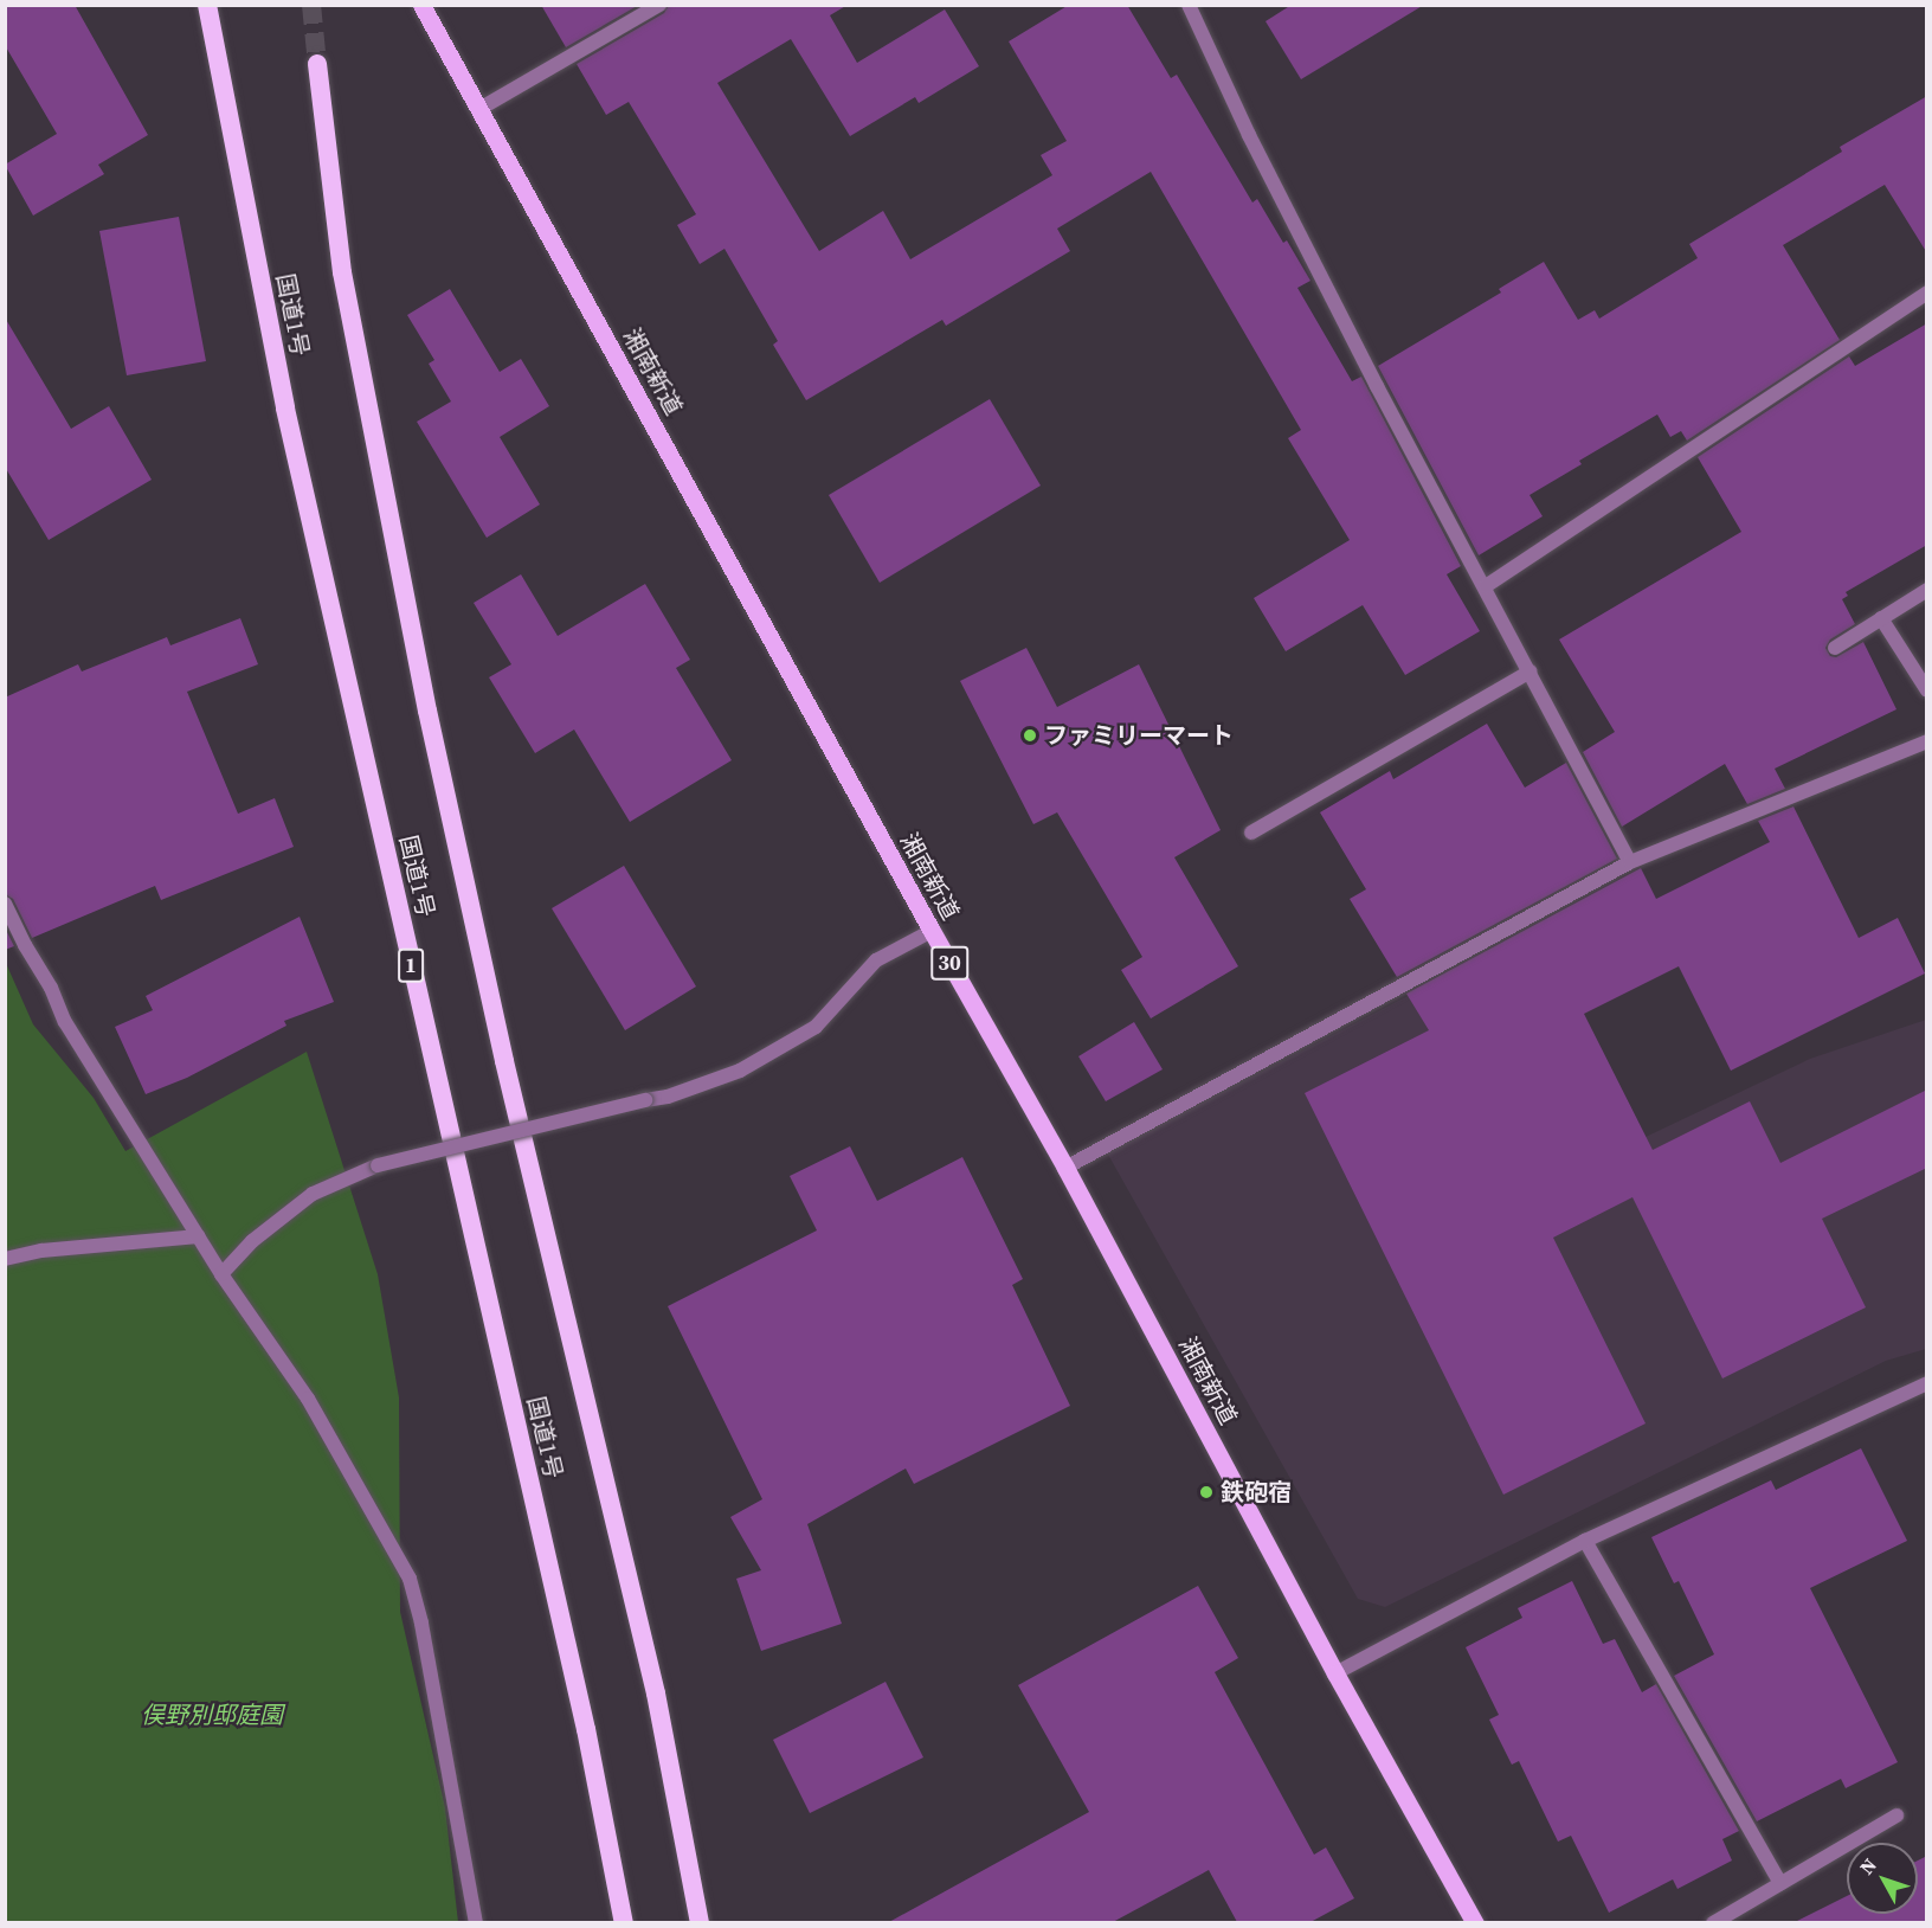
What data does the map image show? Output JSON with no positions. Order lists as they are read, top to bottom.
{
  "streets": {
    "highway": ["国道1号", "1"],
    "main road": ["湘南新道", "30"]
  },
  "parks": ["俣野別邸庭園"],
  "places": ["ファミリーマート", "鉄砲宿"],
  "north": "top left"
}
